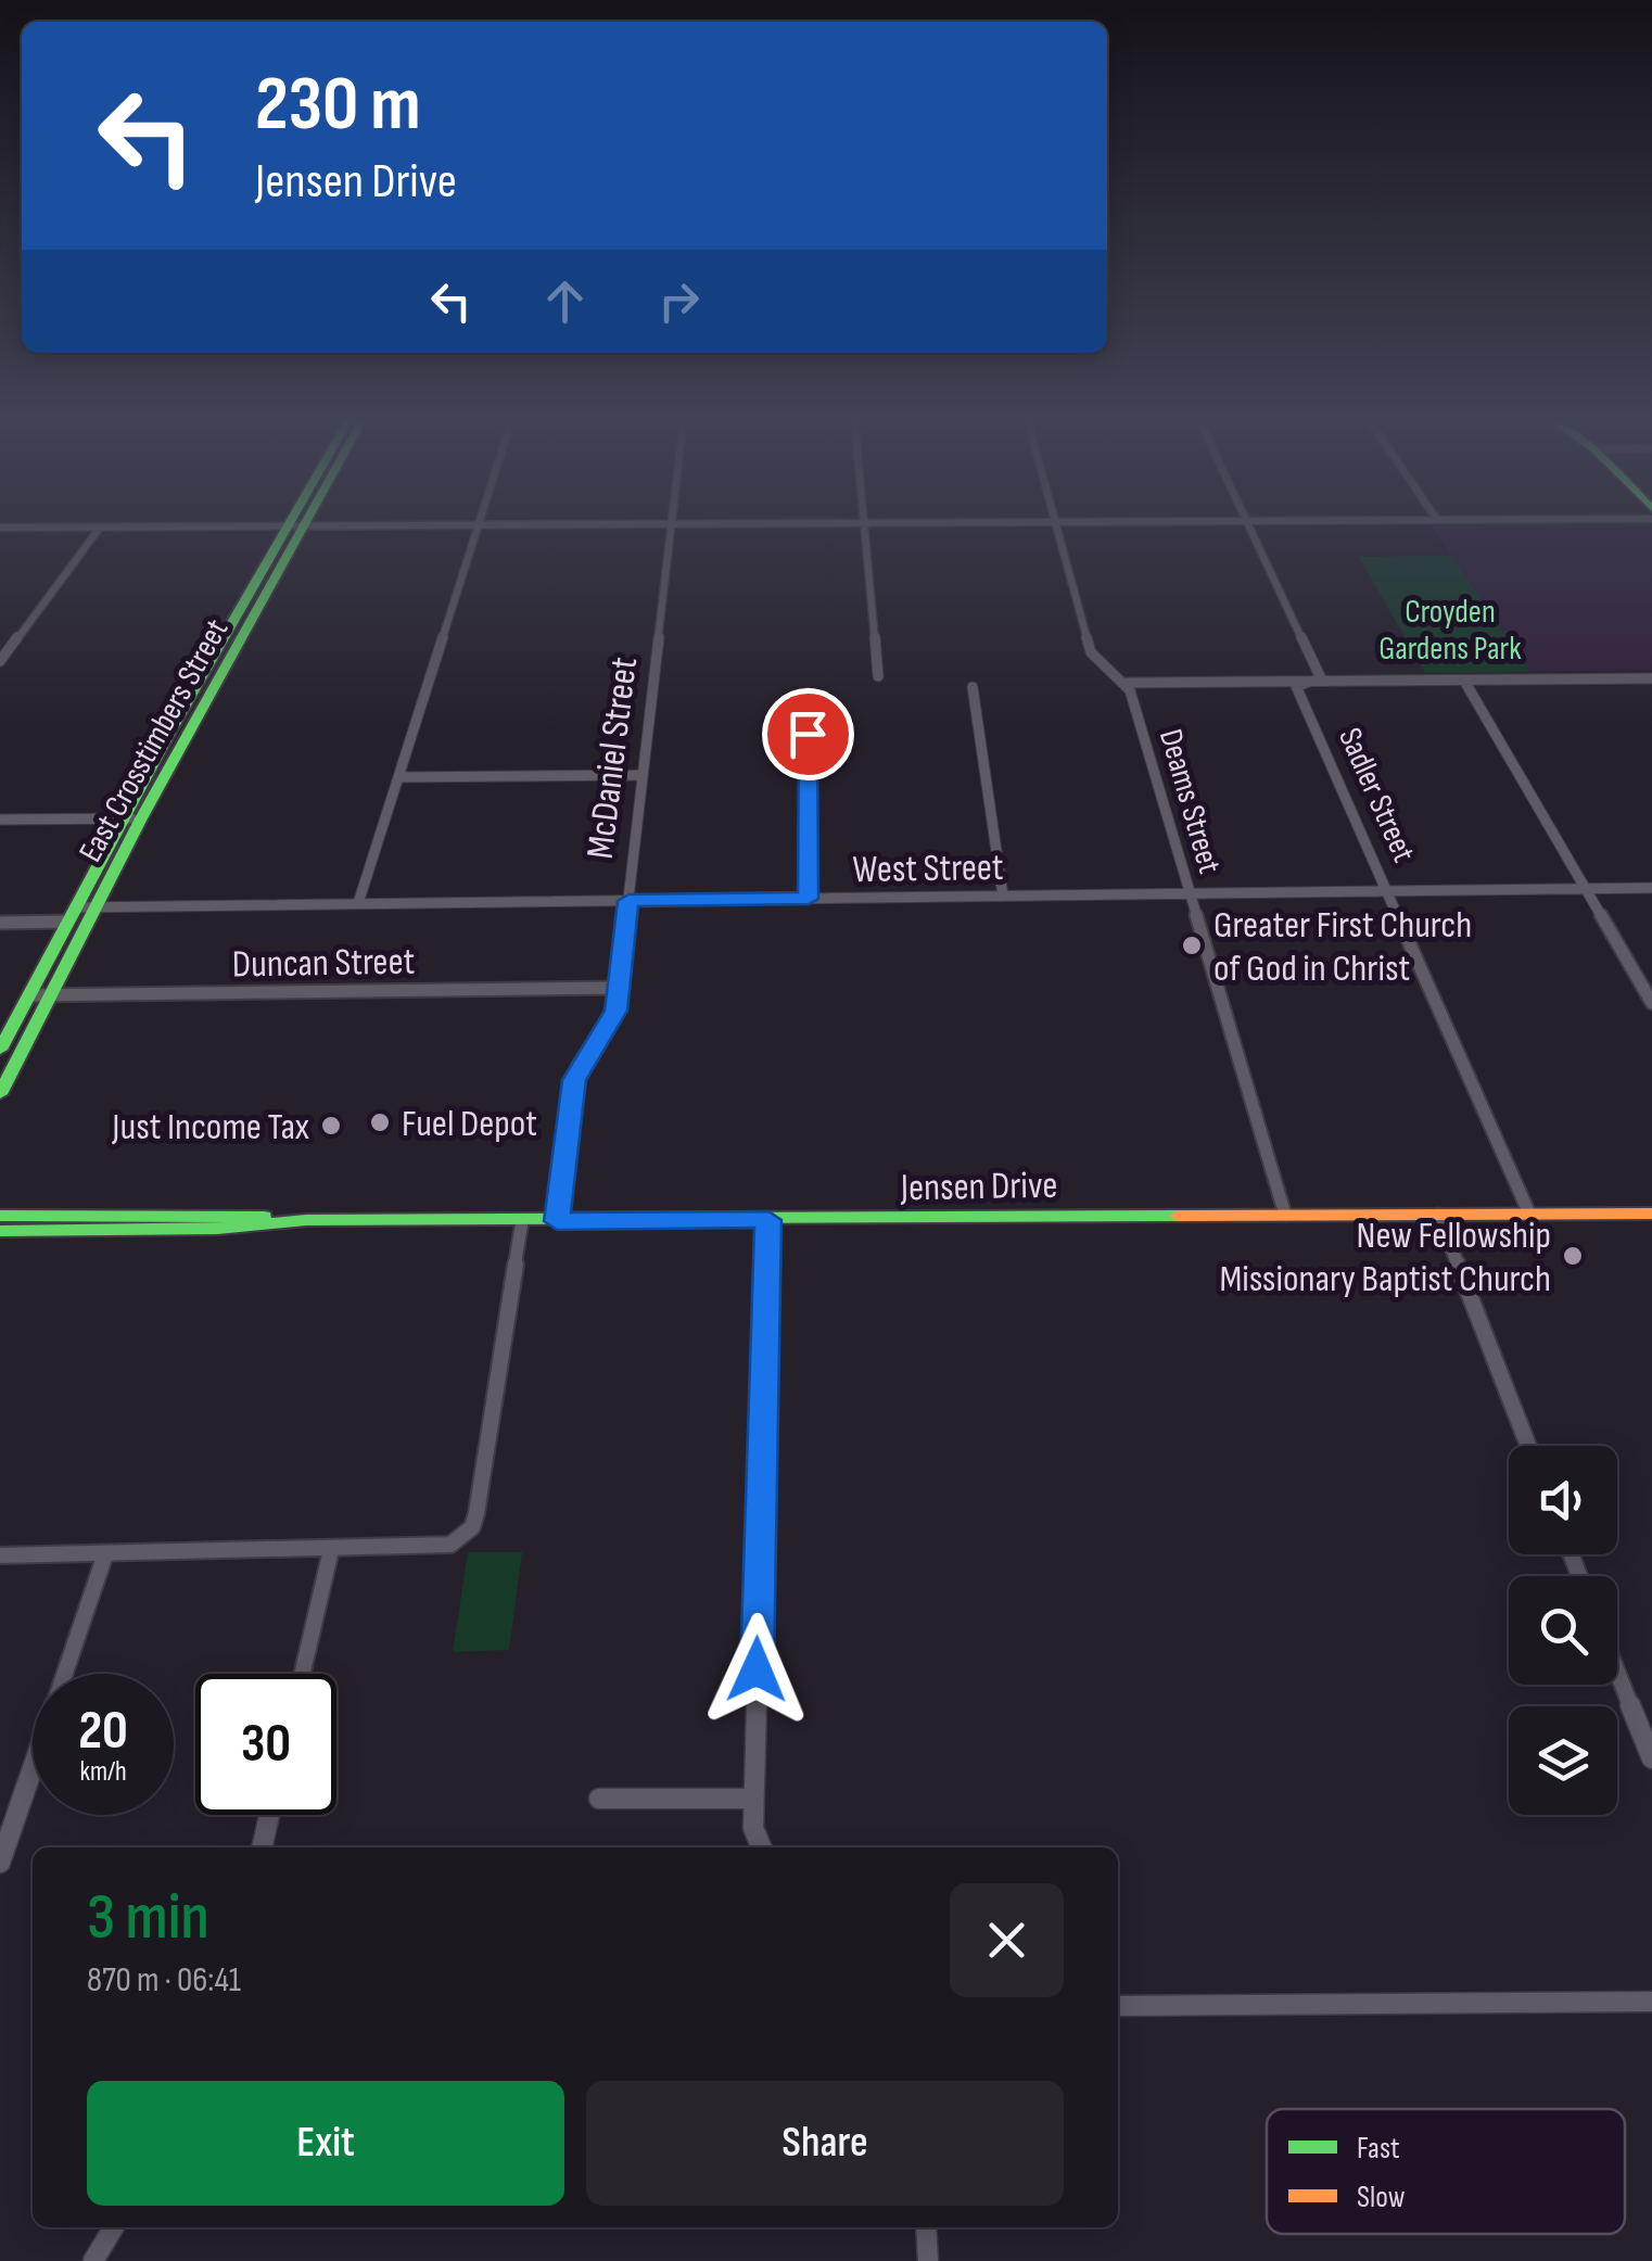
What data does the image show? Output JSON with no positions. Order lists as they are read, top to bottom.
{
  "streets": {
    "main road": ["East Crosstimbers Street", "Jensen Drive"],
    "street": [
      "McDaniel Street",
      "Sadler Street",
      "Deams Street",
      "West Street",
      "Duncan Street"
    ]
  },
  "crossings": [
    ["East Crosstimbers Street", "West Street"],
    ["East Crosstimbers Street", "Duncan Street"],
    ["McDaniel Street", "West Street"],
    ["McDaniel Street", "Duncan Street"],
    ["McDaniel Street", "Jensen Drive"],
    ["Sadler Street", "West Street"],
    ["Sadler Street", "Jensen Drive"],
    ["Deams Street", "West Street"],
    ["Deams Street", "Jensen Drive"]
  ],
  "parks": ["Croyden Gardens Park"],
  "places": [
    "Greater First Church of God in Christ",
    "Fuel Depot",
    "Just Income Tax",
    "New Fellowship Missionary Baptist Church"
  ],
  "legend": ["Fast", "Slow"],
  "page": {
    "turn": ["230 m", "Jensen Drive"],
    "speed": "20 km/h",
    "limit": "30",
    "heading": ["3 min", "870 m · 06:41"],
    "buttons": ["Exit", "Share"]
  }
}
